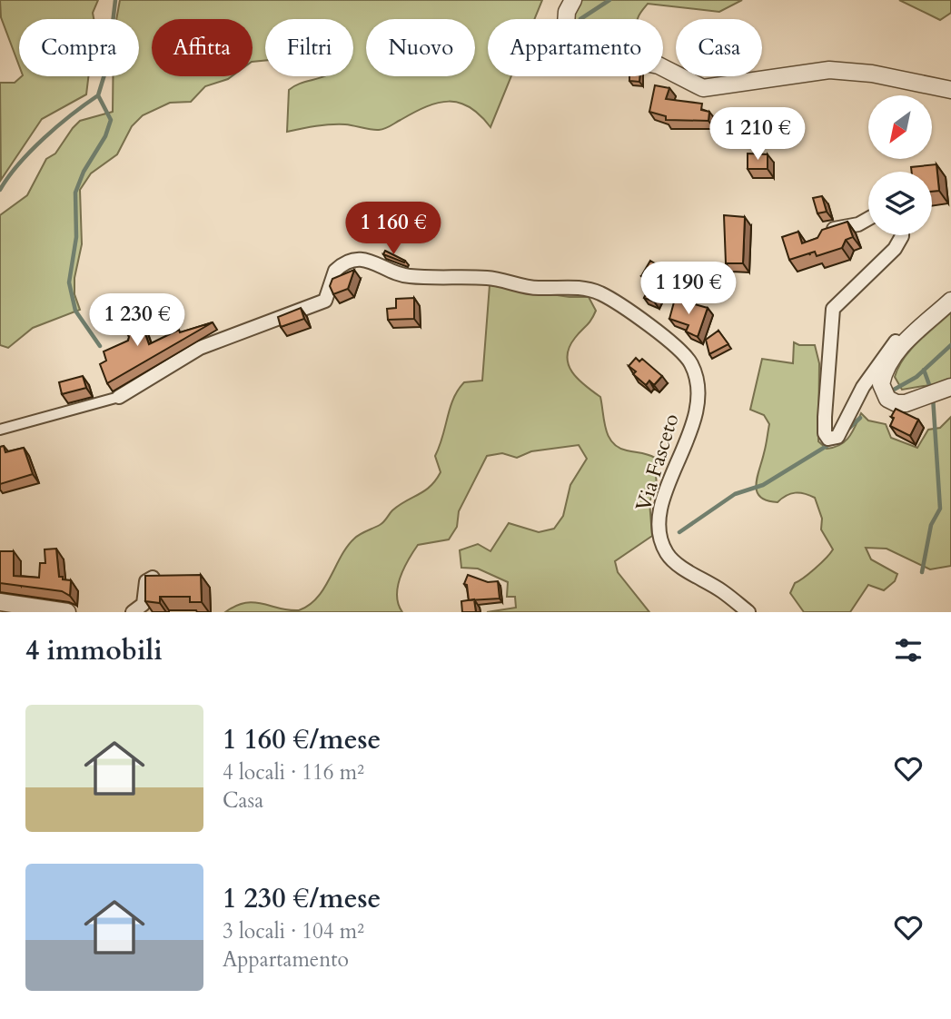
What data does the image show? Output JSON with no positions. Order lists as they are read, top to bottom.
{
  "streets": {
    "street": ["Via Fasceto"]
  },
  "north": "bottom left",
  "page": {
    "chip": [
      "Compra",
      "Affitta",
      "Filtri",
      "Nuovo",
      "Appartamento",
      "Casa"
    ],
    "price": [
      "1 210 €",
      "1 160 €",
      "1 190 €",
      "1 230 €"
    ],
    "heading": "4 immobili",
    "list": [
      {
        "name": "1 160 €/mese",
        "note": "4 locali · 116 m² · Casa"
      },
      {
        "name": "1 230 €/mese",
        "note": "3 locali · 104 m² · Appartamento"
      }
    ]
  }
}
